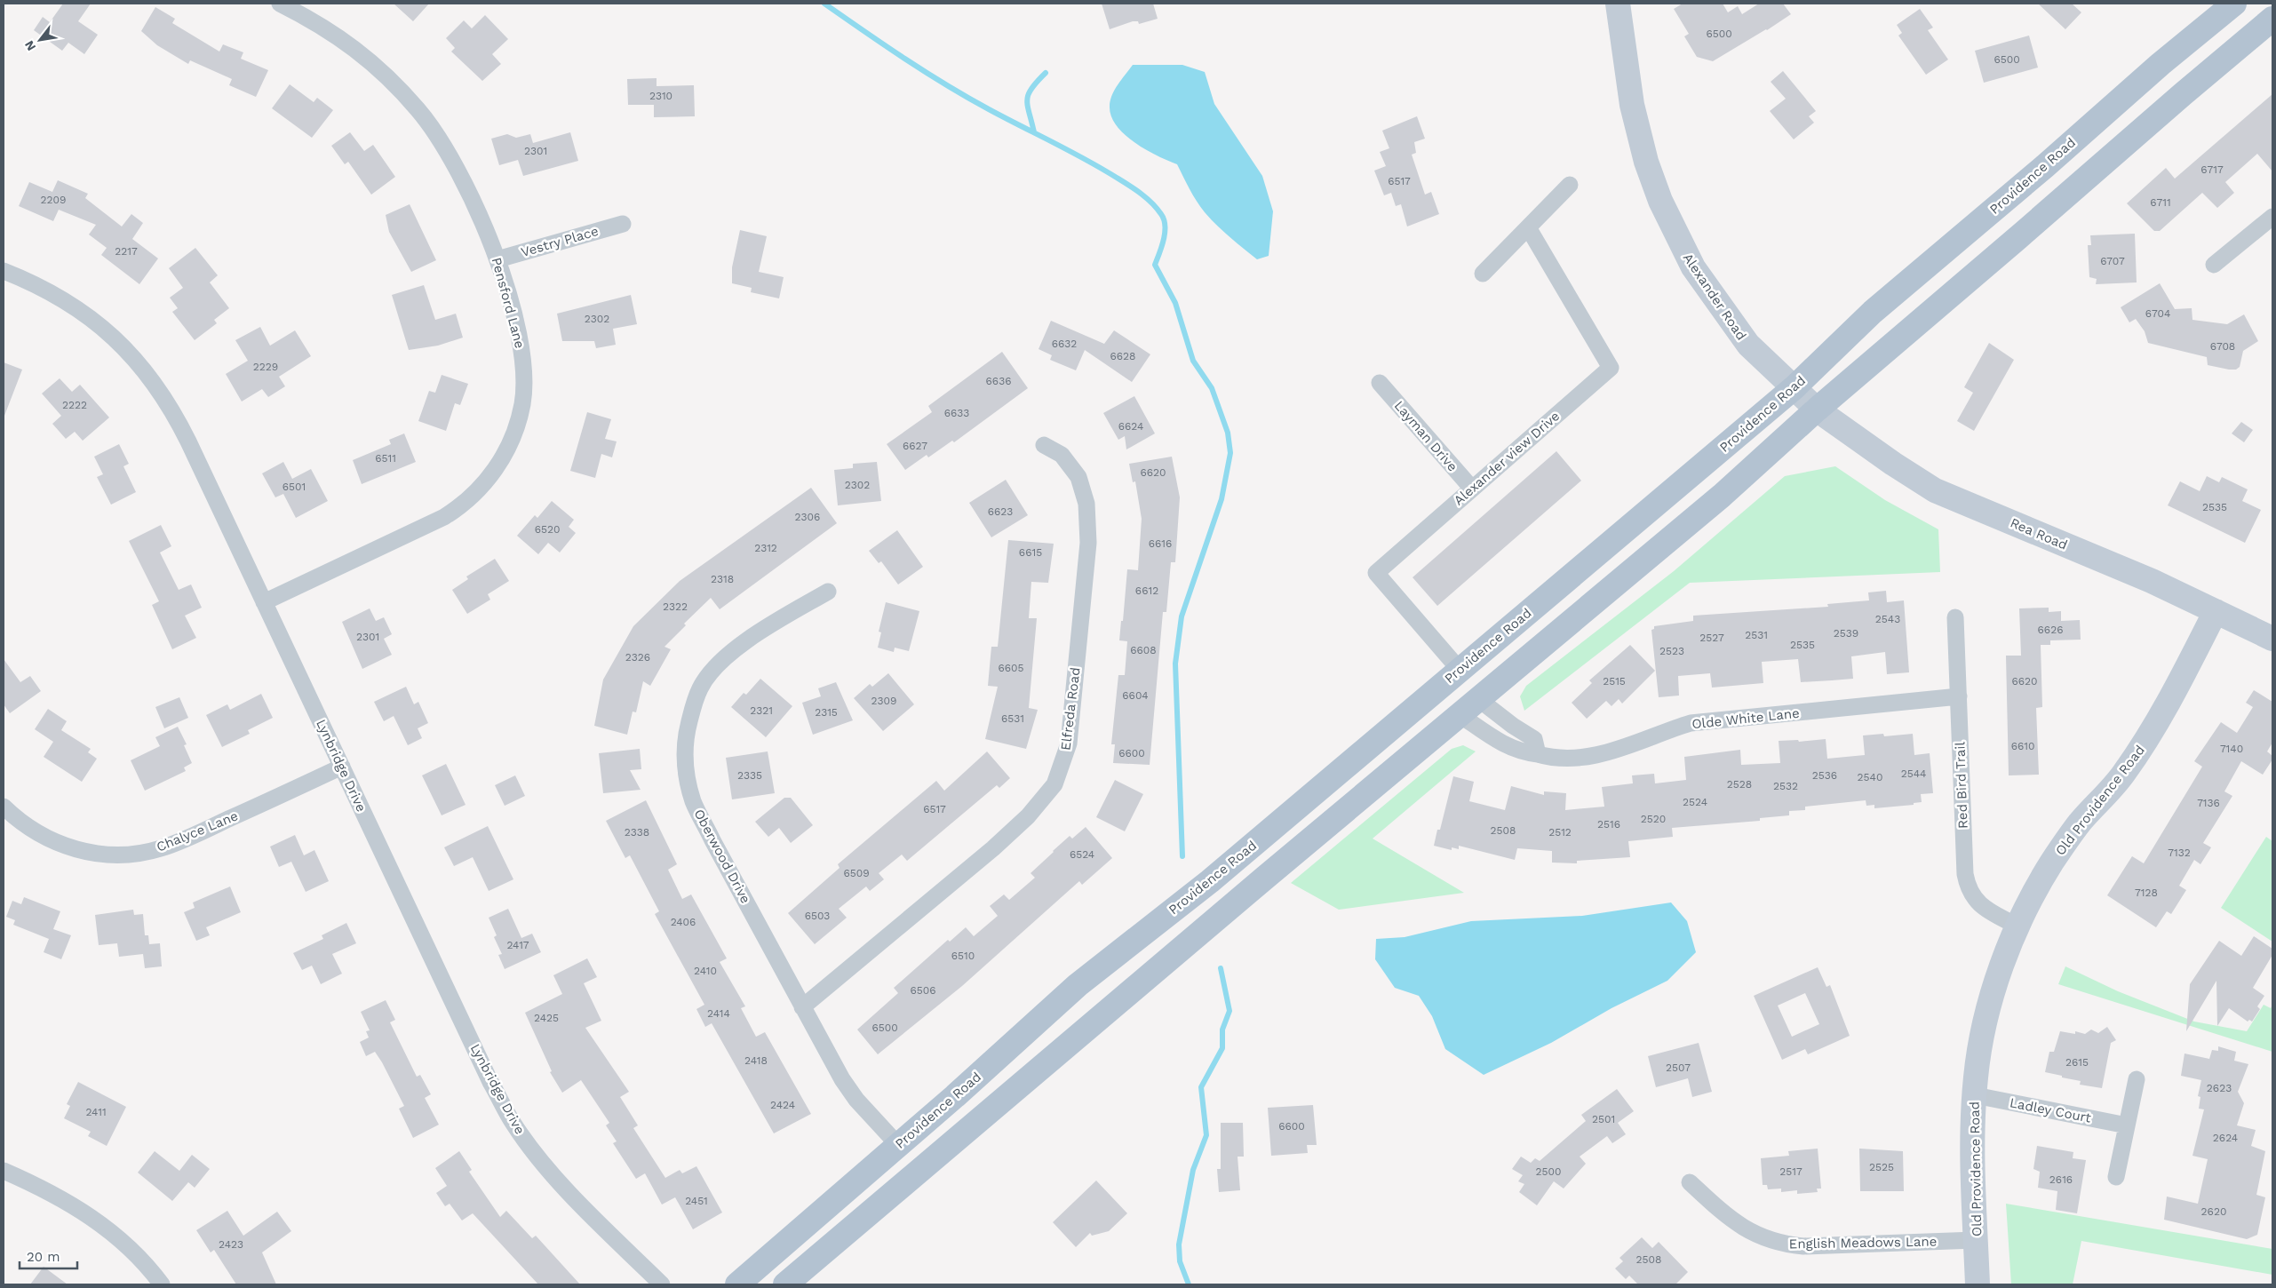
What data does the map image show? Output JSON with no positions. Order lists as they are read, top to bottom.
{
  "streets": {
    "main road": ["Providence Road"],
    "street": [
      "Vestry Place",
      "Alexander Road",
      "Pensford Lane",
      "Layman Drive",
      "Alexander view Drive",
      "Rea Road",
      "Elfreda Road",
      "Olde White Lane",
      "Lynbridge Drive",
      "Red Bird Trail",
      "Old Providence Road",
      "Chalyce Lane",
      "Oberwood Drive",
      "Ladley Court",
      "English Meadows Lane"
    ]
  },
  "crossings": [
    ["Providence Road", "Alexander Road"],
    ["Providence Road", "Alexander view Drive"],
    ["Providence Road", "Oberwood Drive"],
    ["Vestry Place", "Pensford Lane"],
    ["Alexander Road", "Rea Road"],
    ["Pensford Lane", "Lynbridge Drive"],
    ["Layman Drive", "Alexander view Drive"],
    ["Rea Road", "Old Providence Road"],
    ["Elfreda Road", "Oberwood Drive"],
    ["Olde White Lane", "Red Bird Trail"],
    ["Lynbridge Drive", "Chalyce Lane"],
    ["Red Bird Trail", "Old Providence Road"],
    ["Old Providence Road", "Ladley Court"],
    ["Old Providence Road", "English Meadows Lane"]
  ],
  "house_numbers": [
    "6500",
    "6500",
    "2310",
    "2301",
    "6717",
    "6517",
    "2209",
    "6711",
    "2217",
    "6707",
    "6704",
    "2302",
    "6632",
    "6708",
    "6628",
    "2229",
    "6636",
    "2222",
    "6633",
    "6624",
    "6627",
    "6511",
    "6620",
    "2302",
    "6501",
    "2535",
    "6623",
    "2306",
    "6520",
    "6616",
    "2312",
    "6615",
    "2318",
    "6612",
    "2322",
    "2543",
    "6626",
    "2539",
    "2531",
    "2301",
    "2527",
    "2535",
    "6608",
    "2523",
    "2326",
    "6605",
    "2515",
    "6620",
    "6604",
    "2309",
    "2321",
    "2315",
    "6531",
    "6610",
    "7140",
    "6600",
    "2544",
    "2335",
    "2536",
    "2540",
    "2528",
    "2532",
    "2524",
    "7136",
    "6517",
    "2520",
    "2516",
    "2508",
    "2338",
    "2512",
    "7132",
    "6524",
    "6509",
    "7128",
    "6503",
    "2406",
    "2417",
    "6510",
    "2410",
    "6506",
    "2414",
    "2425",
    "6500",
    "2418",
    "2615",
    "2507",
    "2623",
    "2424",
    "2411",
    "2501",
    "6600",
    "2624",
    "2525",
    "2500",
    "2517",
    "2616",
    "2451",
    "2620",
    "2423",
    "2508"
  ],
  "scale_bar": "20 m",
  "north": "bottom left"
}
